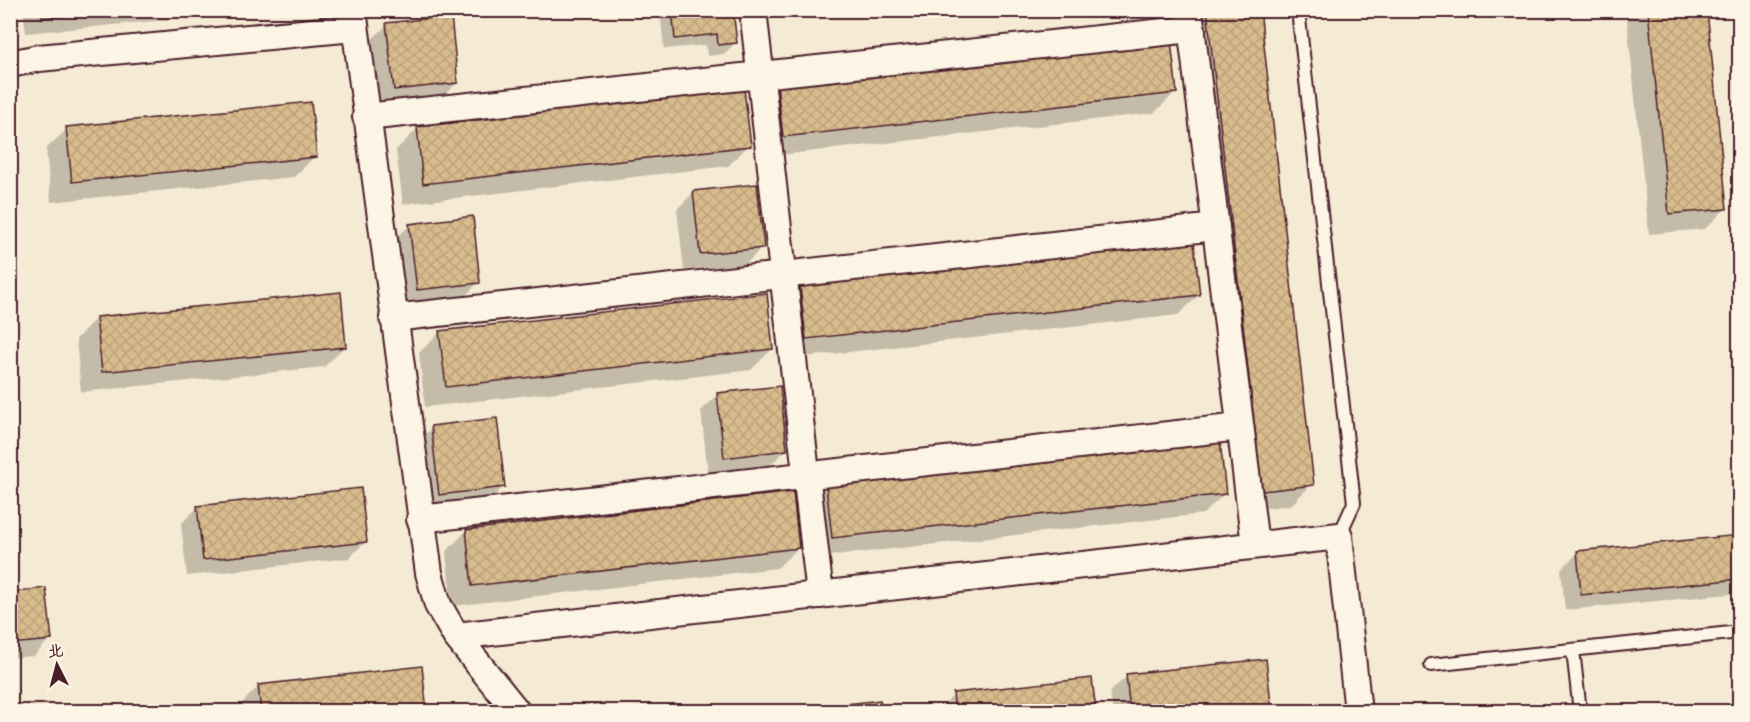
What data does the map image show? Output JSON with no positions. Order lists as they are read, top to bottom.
{
  "north": "top"
}
